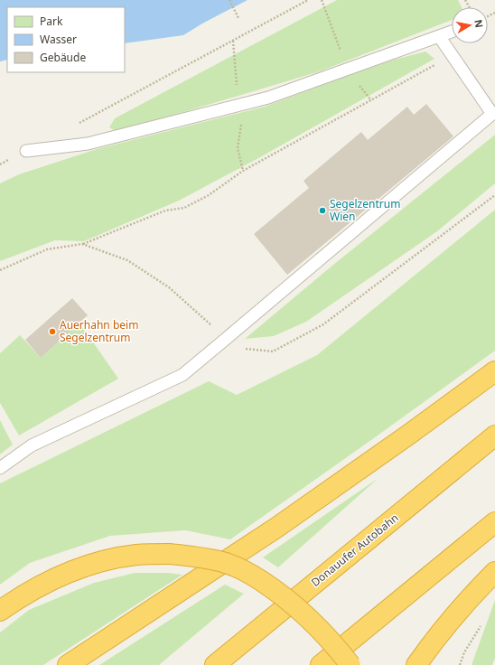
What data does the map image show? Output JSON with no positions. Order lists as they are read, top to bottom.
{
  "streets": {
    "highway": ["Donauufer Autobahn"]
  },
  "places": ["Segelzentrum Wien", "Auerhahn beim Segelzentrum"],
  "legend": ["Park", "Wasser", "Gebäude"],
  "north": "right"
}
